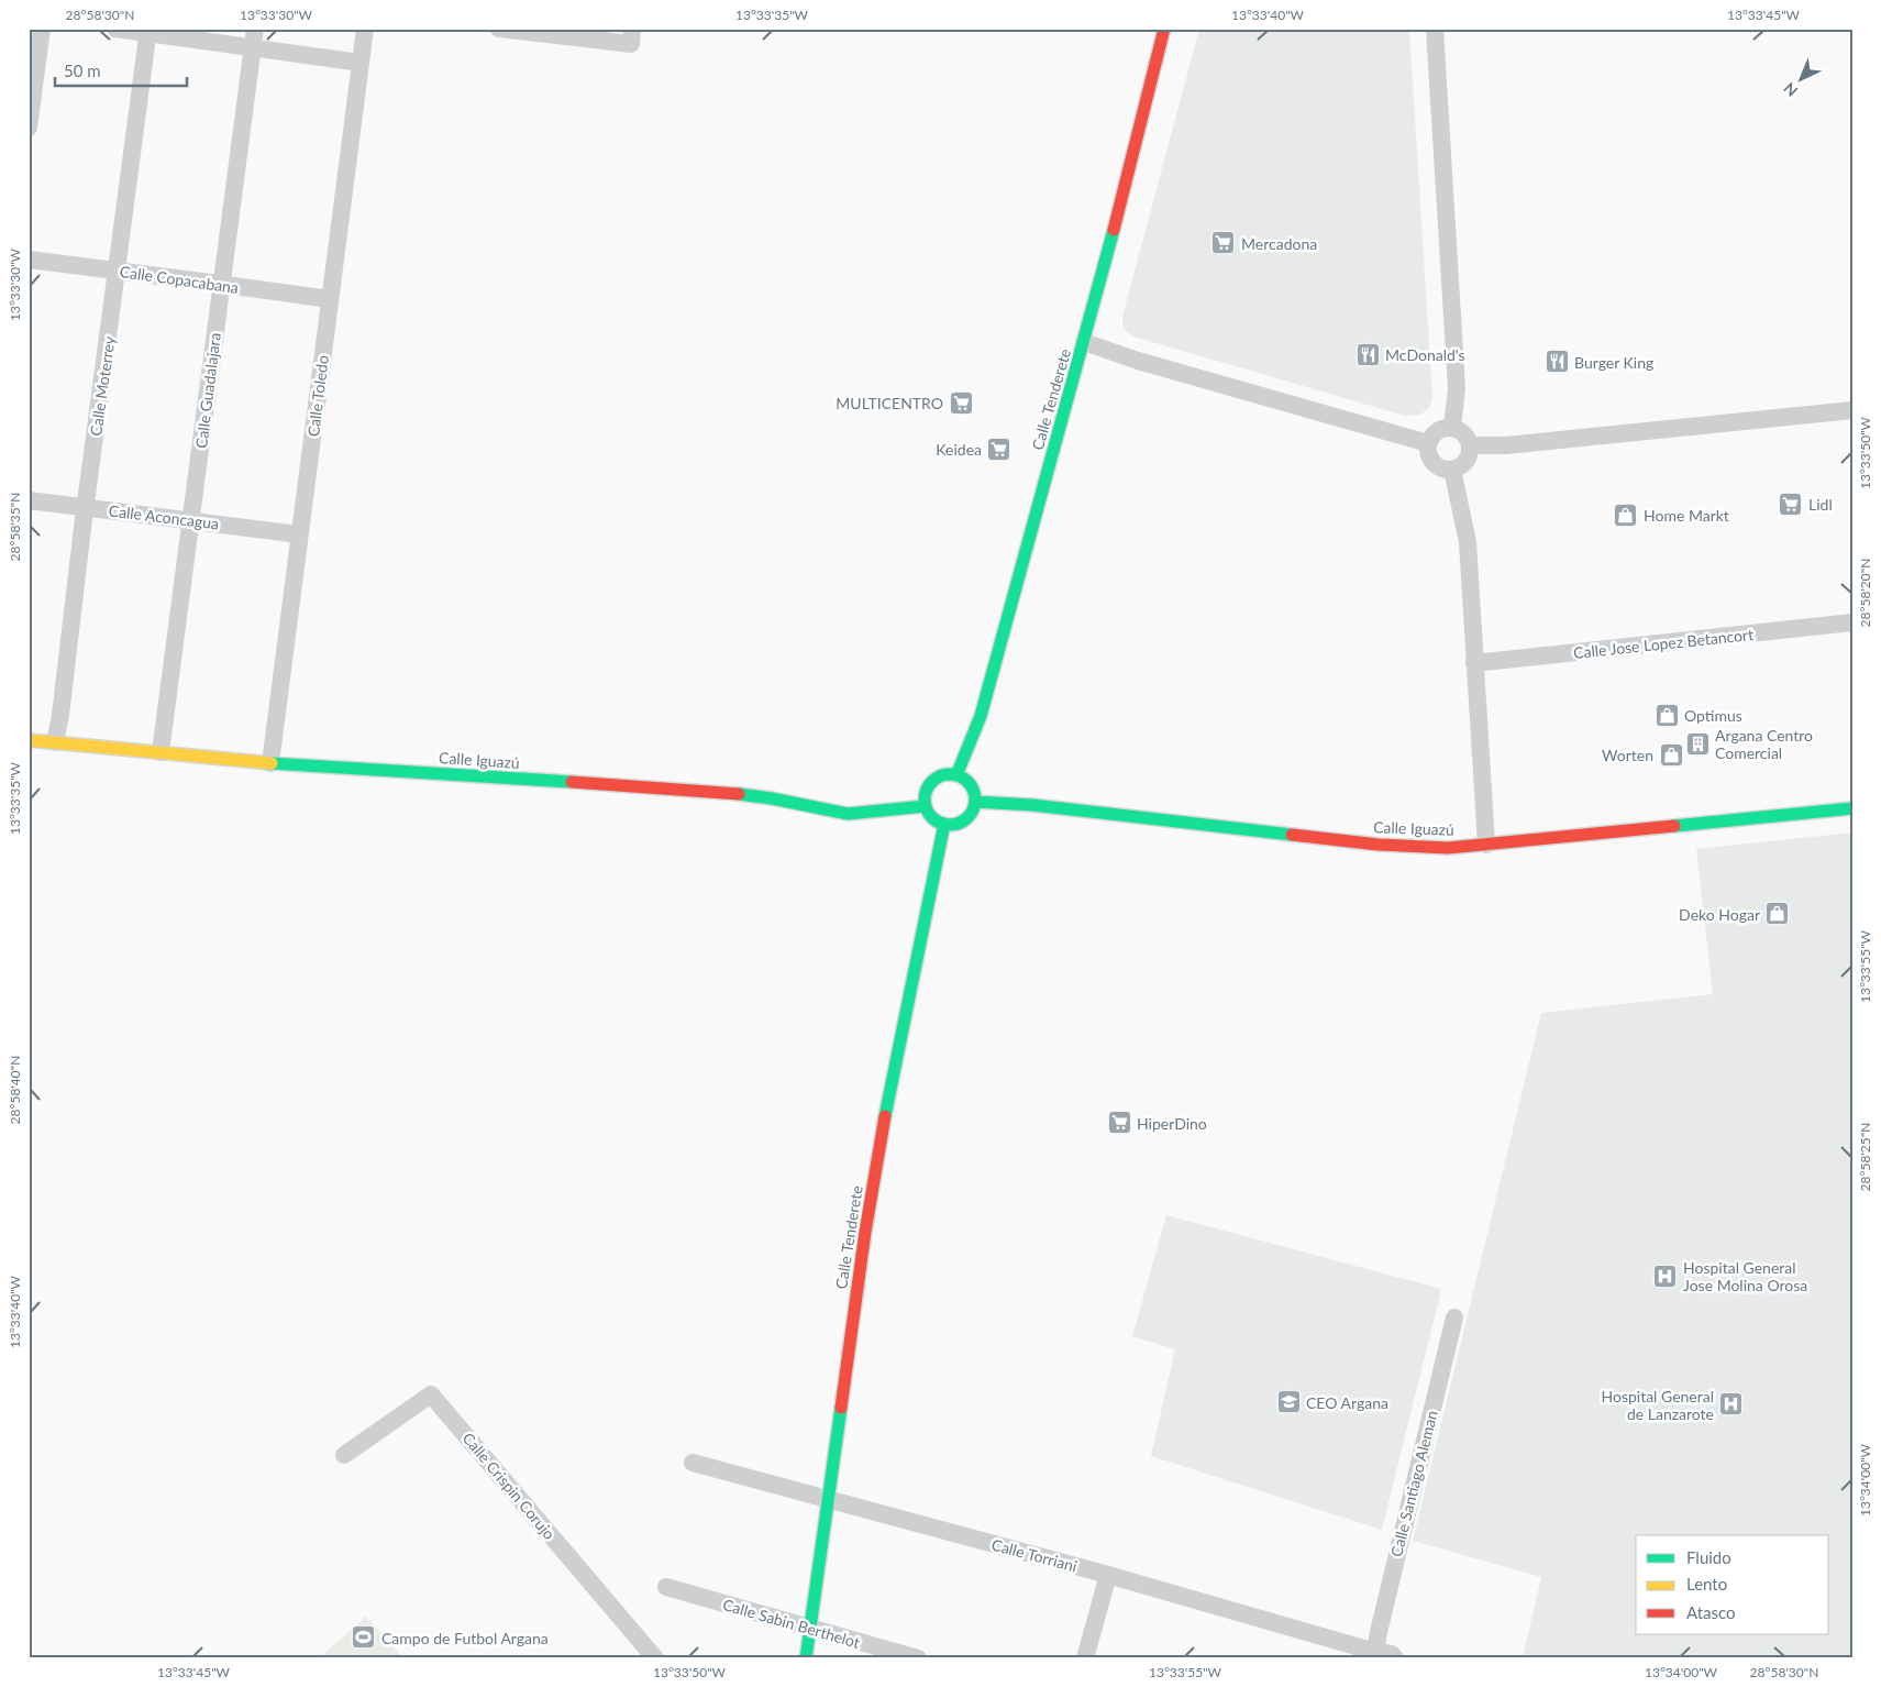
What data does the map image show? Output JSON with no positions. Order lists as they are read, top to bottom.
{
  "streets": {
    "street": [
      "Calle Copacabana",
      "Calle Moterrey",
      "Calle Guadalajara",
      "Calle Toledo",
      "Calle Tenderete",
      "Calle Aconcagua",
      "Calle Jose Lopez Betancort",
      "Calle Iguazú",
      "Calle Santiago Aleman",
      "Calle Crispin Corujo",
      "Calle Torriani",
      "Calle Sabin Berthelot"
    ]
  },
  "crossings": [
    ["Calle Copacabana", "Calle Moterrey"],
    ["Calle Copacabana", "Calle Guadalajara"],
    ["Calle Copacabana", "Calle Toledo"],
    ["Calle Moterrey", "Calle Aconcagua"],
    ["Calle Moterrey", "Calle Iguazú"],
    ["Calle Guadalajara", "Calle Aconcagua"],
    ["Calle Guadalajara", "Calle Iguazú"],
    ["Calle Toledo", "Calle Aconcagua"],
    ["Calle Toledo", "Calle Iguazú"],
    ["Calle Tenderete", "Calle Iguazú"],
    ["Calle Tenderete", "Calle Torriani"],
    ["Calle Tenderete", "Calle Sabin Berthelot"],
    ["Calle Santiago Aleman", "Calle Torriani"]
  ],
  "places": {
    "supermarket": [
      "Mercadona",
      "MULTICENTRO",
      "Keidea",
      "Lidl",
      "HiperDino"
    ],
    "restaurant": ["McDonald's", "Burger King"],
    "shop": [
      "Home Markt",
      "Optimus",
      "Worten",
      "Deko Hogar"
    ],
    "building": ["Argana Centro Comercial"],
    "hospital": ["Hospital General Jose Molina Orosa", "Hospital General de Lanzarote"],
    "school or university": ["CEO Argana"],
    "sports": ["Campo de Futbol Argana"]
  },
  "legend": ["Fluido", "Lento", "Atasco"],
  "scale_bar": "50 m",
  "north": "bottom left",
  "coordinates": [
    "28°58'30\"N",
    "13°33'30\"W",
    "13°33'35\"W",
    "13°33'40\"W",
    "13°33'45\"W",
    "13°33'50\"W",
    "28°58'35\"N",
    "28°58'20\"N",
    "13°33'55\"W",
    "28°58'40\"N",
    "28°58'25\"N",
    "13°34'00\"W"
  ]
}
